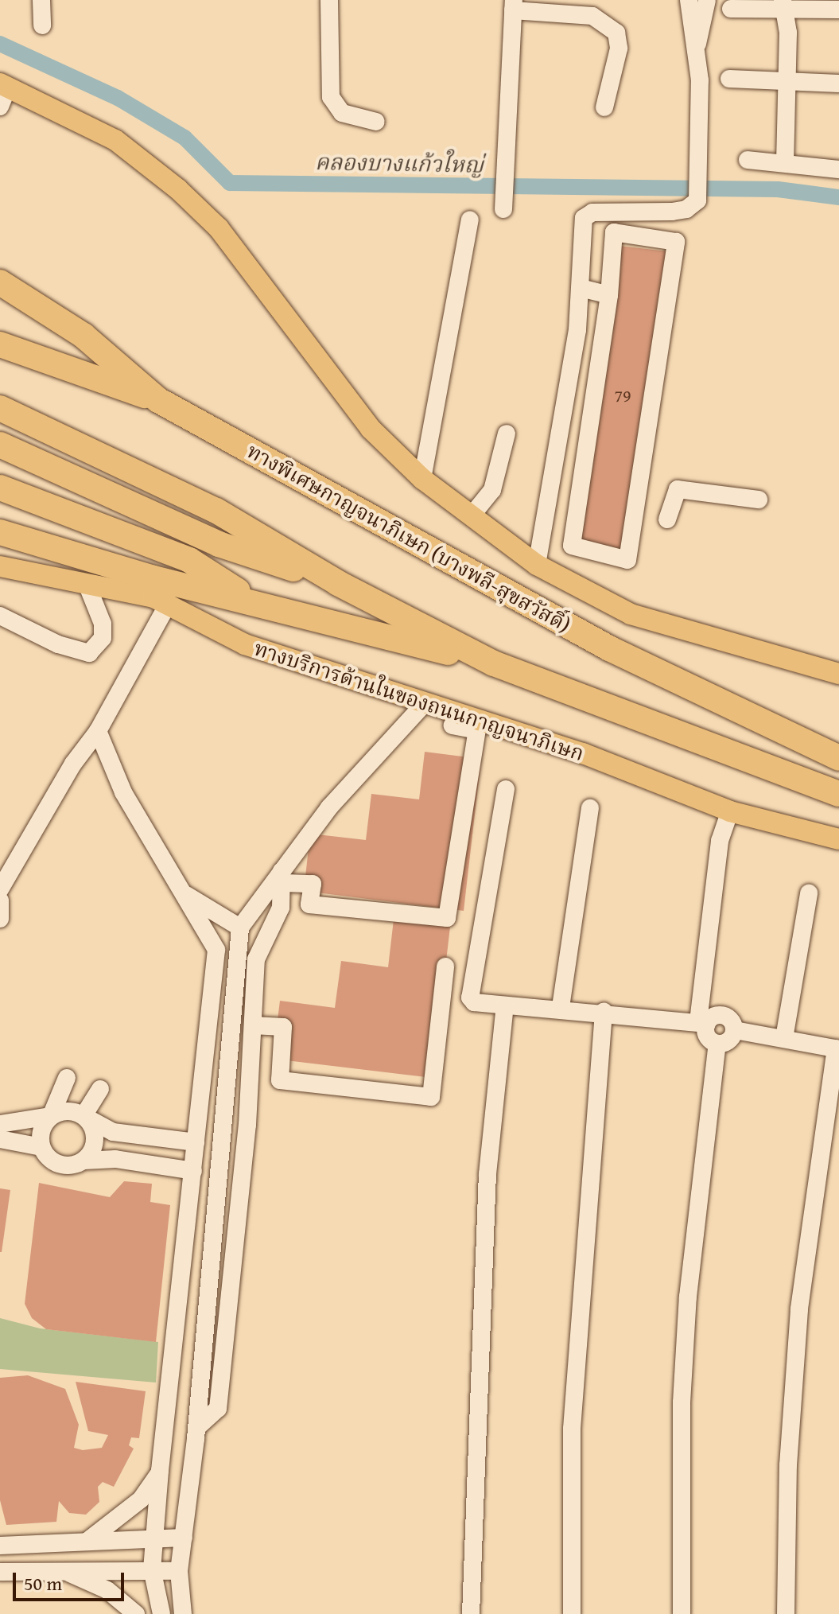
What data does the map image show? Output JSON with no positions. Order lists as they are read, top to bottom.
{
  "streets": {
    "highway": ["ทางพิเศษกาญจนาภิเษก (บางพลี-สุขสวัสดิ์)"],
    "main road": ["ทางบริการด้านในของถนนกาญจนาภิเษก"]
  },
  "water": ["คลองบางแก้วใหญ่"],
  "house_numbers": ["79"],
  "scale_bar": "50 m"
}
